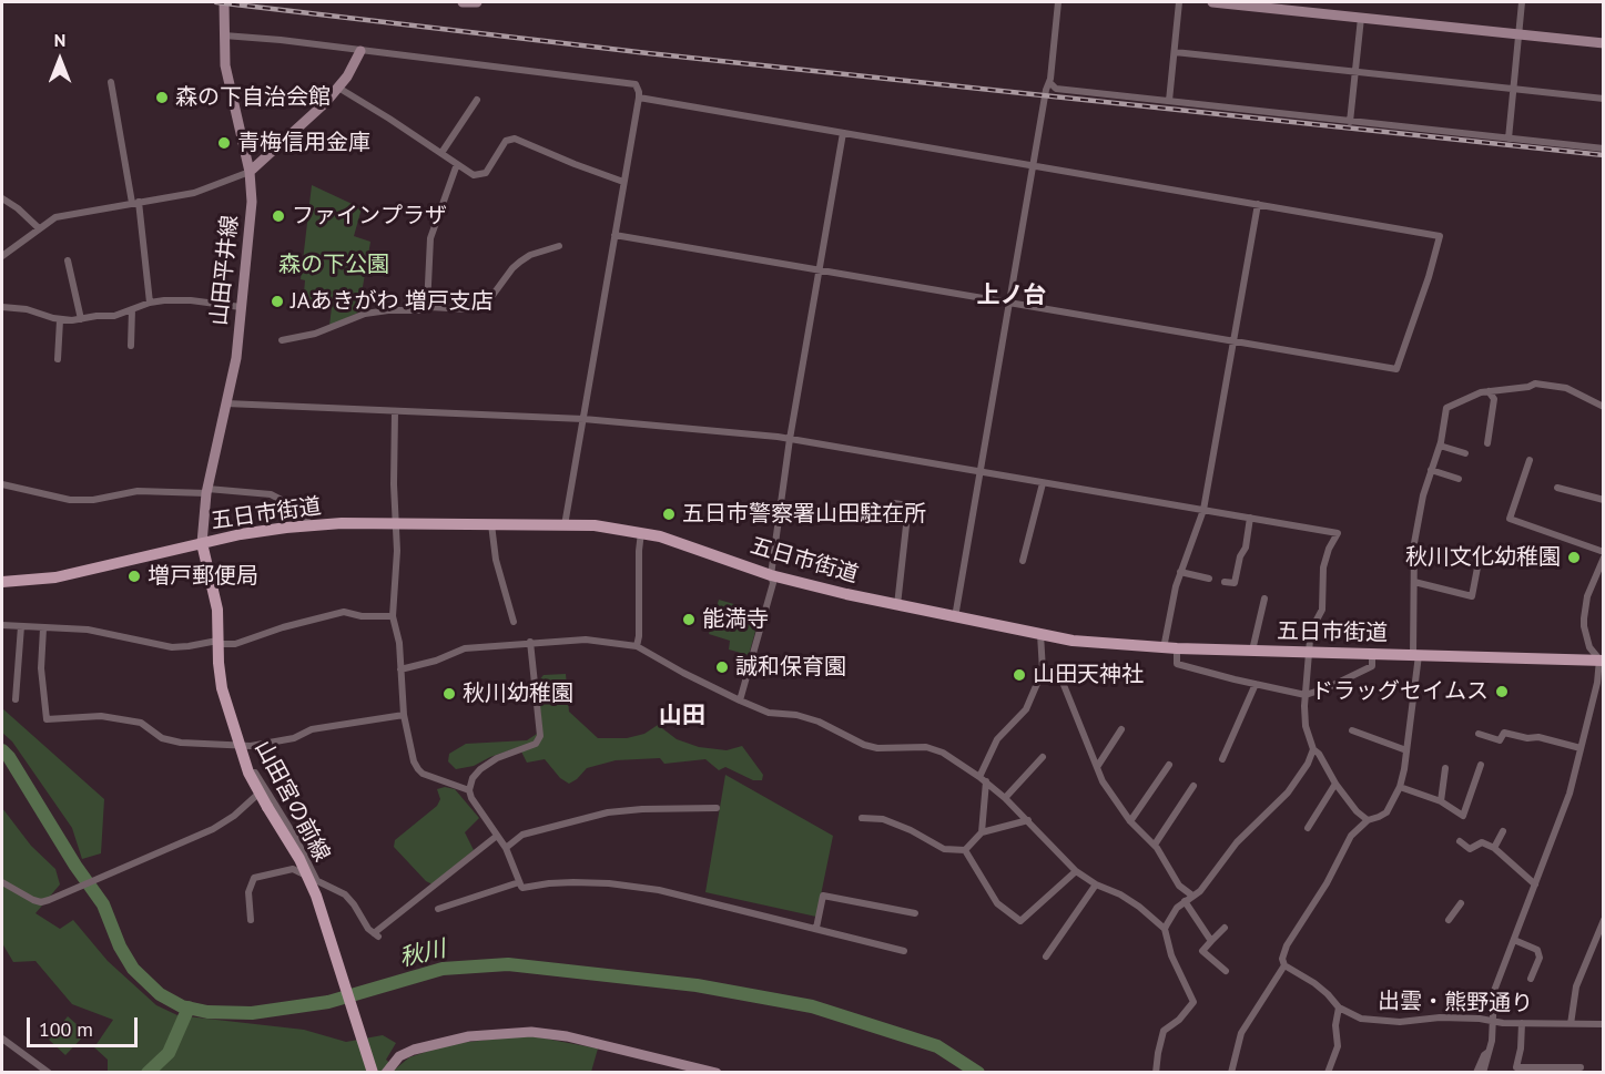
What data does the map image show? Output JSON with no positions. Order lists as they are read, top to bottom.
{
  "streets": {
    "main road": ["五日市街道", "山田宮の前線"],
    "street": ["山田平井線", "出雲・熊野通り"]
  },
  "crossings": [
    ["山田平井線", "五日市街道"],
    ["山田平井線", "山田宮の前線"],
    ["五日市街道", "山田宮の前線"]
  ],
  "districts": ["上ノ台", "山田"],
  "water": ["秋川"],
  "parks": ["森の下公園"],
  "places": [
    "森の下自治会館",
    "青梅信用金庫",
    "ファインプラザ",
    "JAあきがわ 増戸支店",
    "五日市警察署山田駐在所",
    "秋川文化幼稚園",
    "増戸郵便局",
    "能満寺",
    "誠和保育園",
    "山田天神社",
    "ドラッグセイムス",
    "秋川幼稚園"
  ],
  "scale_bar": "100 m",
  "north": "top"
}
